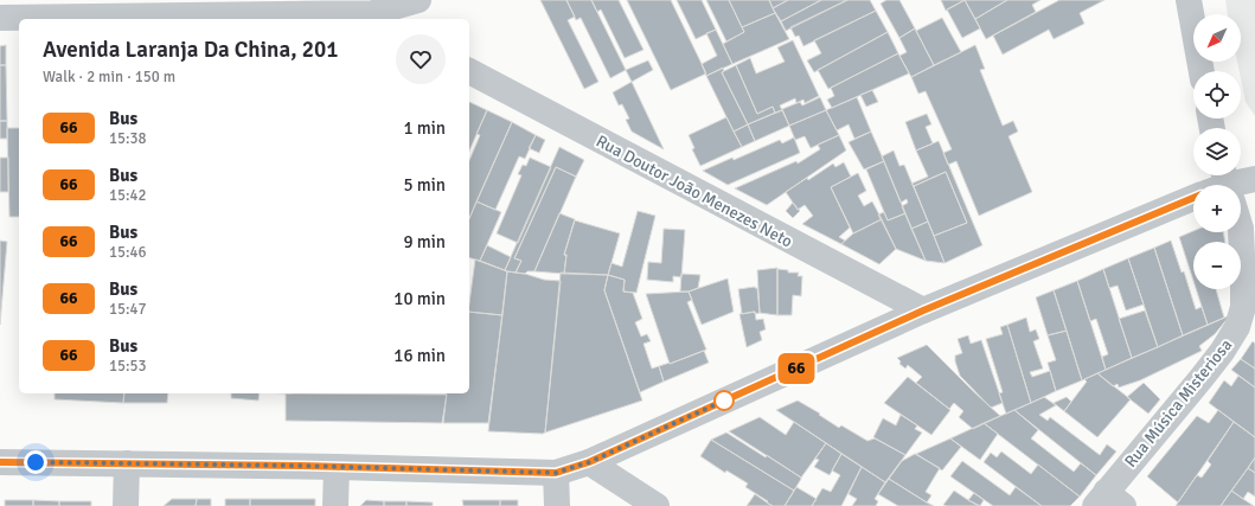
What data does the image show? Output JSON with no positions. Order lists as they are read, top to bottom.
{
  "streets": {
    "street": ["Rua Doutor João Menezes Neto", "Rua Música Misteriosa"]
  },
  "lines": ["bus line 66"],
  "north": "bottom left",
  "page": {
    "on_map": "66",
    "map_buttons": ["+", "−"],
    "heading": ["Avenida Laranja Da China, 201", "Walk · 2 min · 150 m"],
    "list": [
      {
        "mark": "66",
        "name": "Bus",
        "note": "15:38",
        "value": "1 min"
      },
      {
        "mark": "66",
        "name": "Bus",
        "note": "15:42",
        "value": "5 min"
      },
      {
        "mark": "66",
        "name": "Bus",
        "note": "15:46",
        "value": "9 min"
      },
      {
        "mark": "66",
        "name": "Bus",
        "note": "15:47",
        "value": "10 min"
      },
      {
        "mark": "66",
        "name": "Bus",
        "note": "15:53",
        "value": "16 min"
      }
    ]
  }
}
